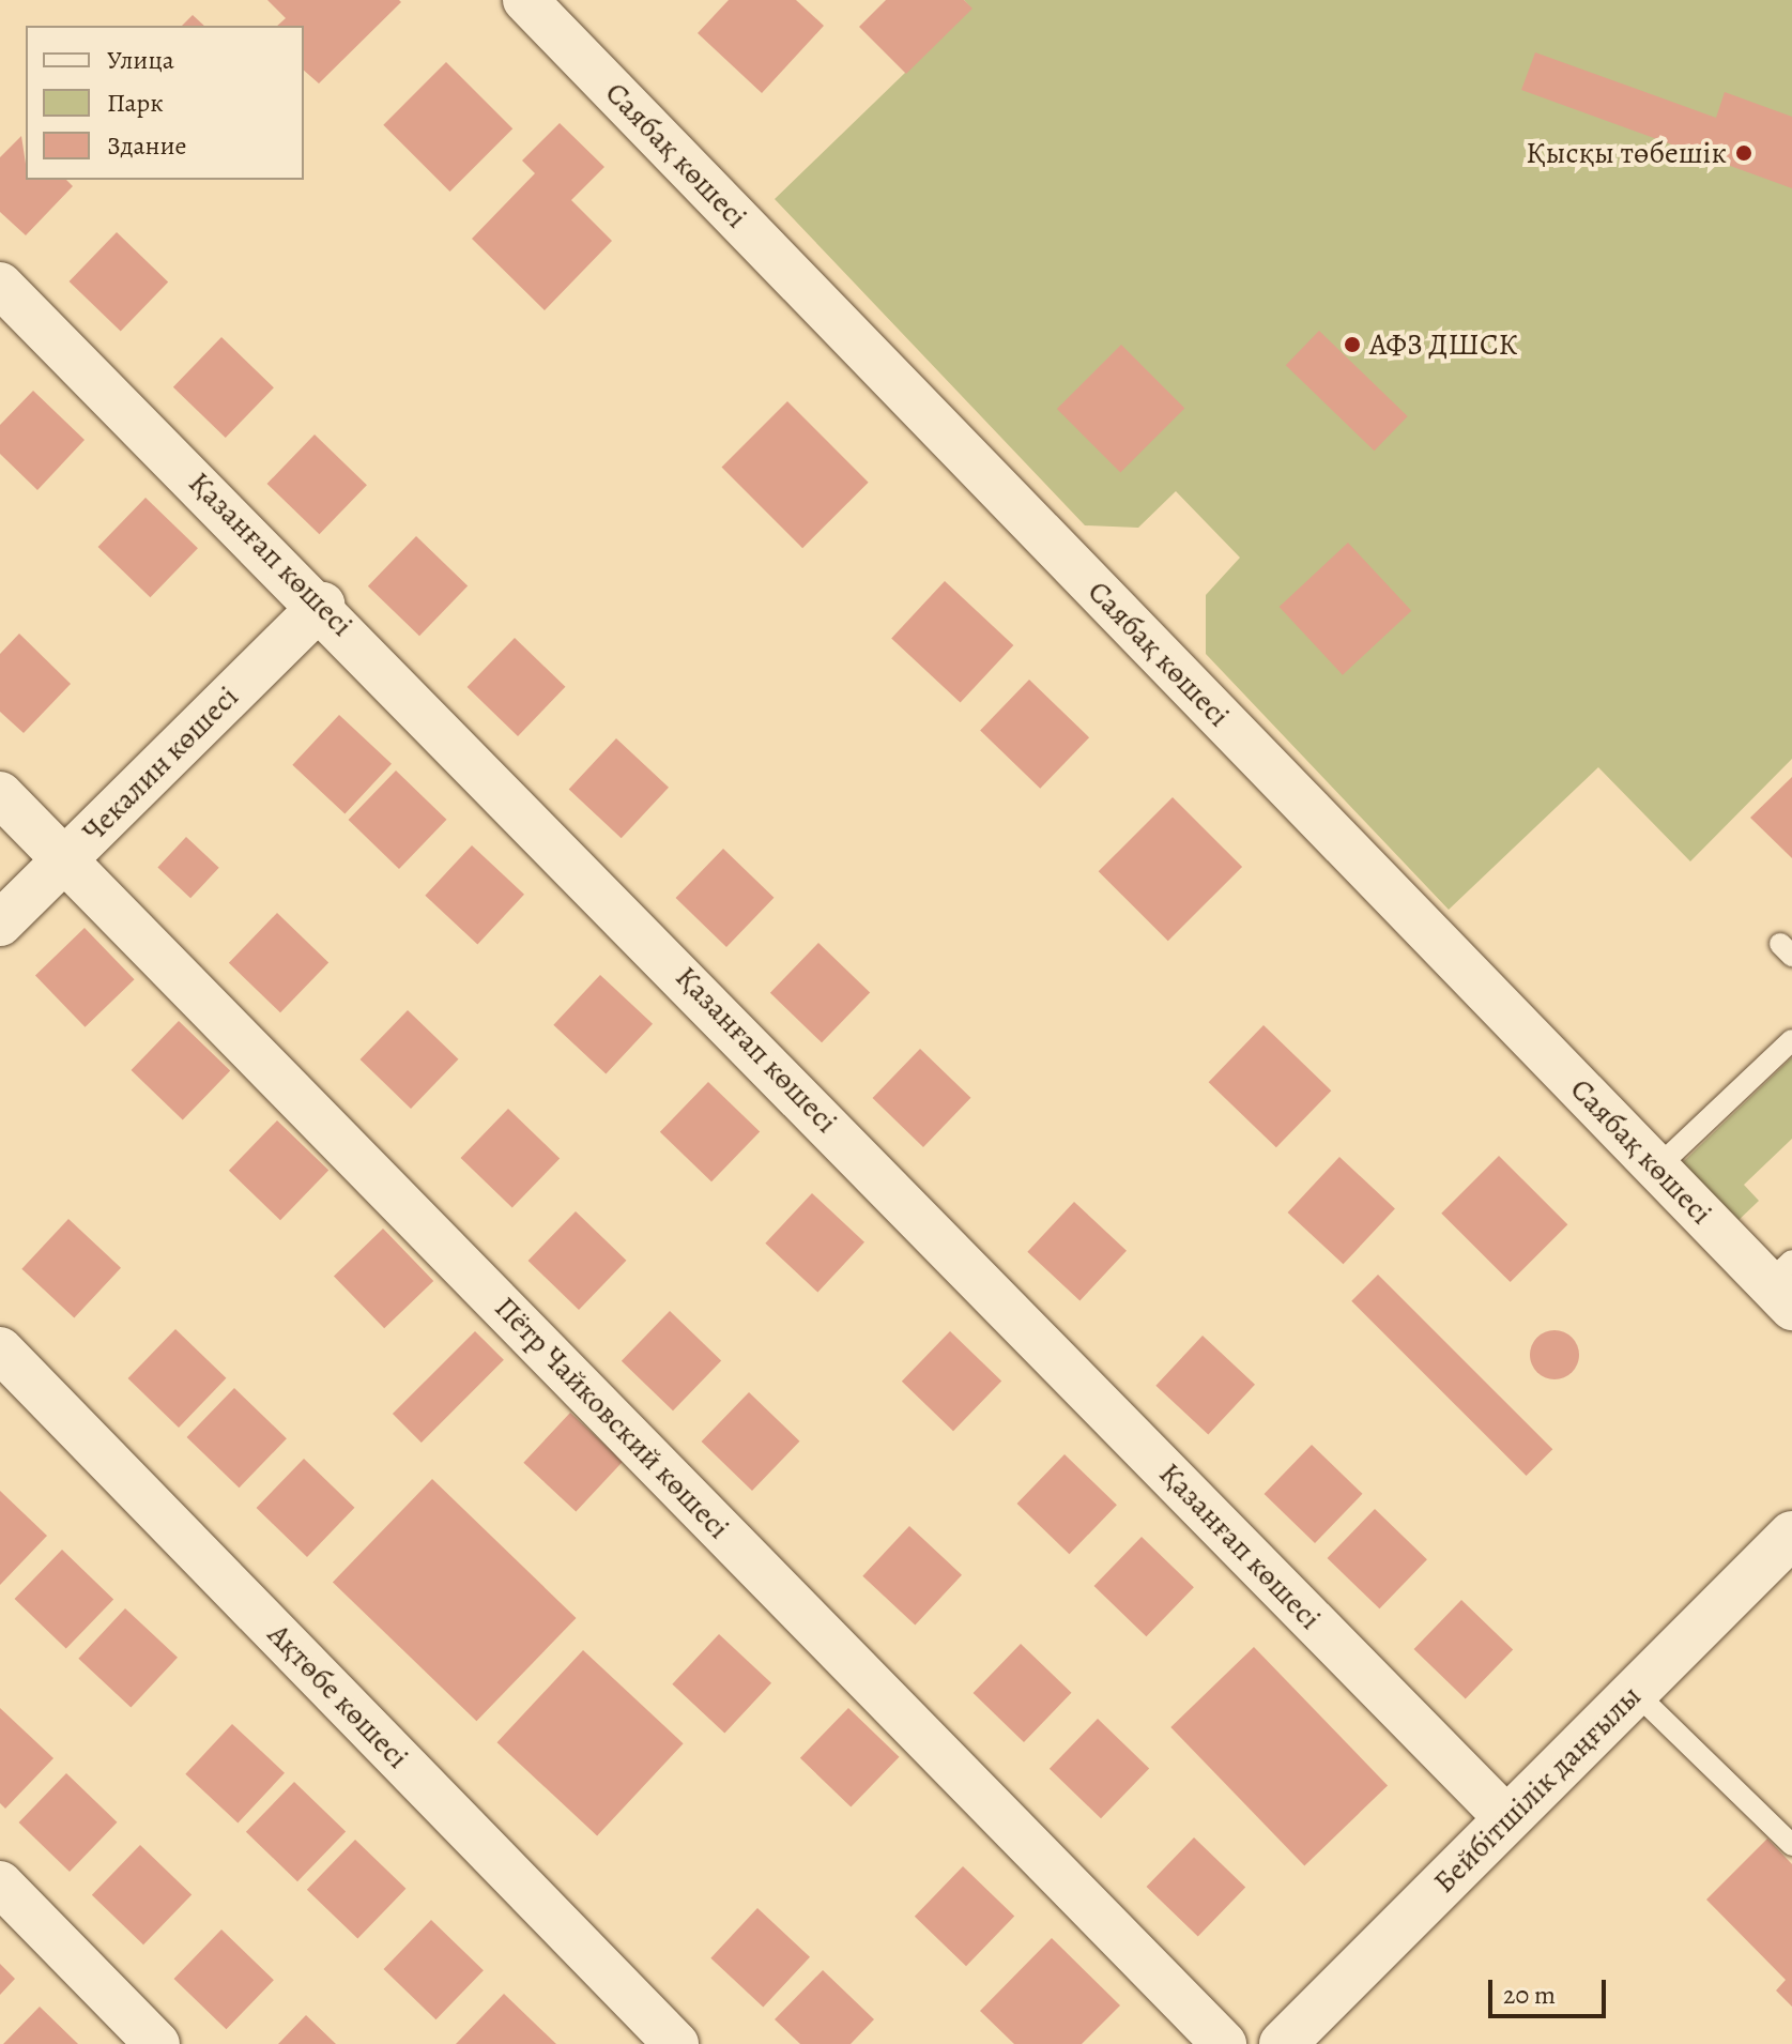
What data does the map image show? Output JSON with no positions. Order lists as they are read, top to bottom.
{
  "streets": {
    "street": [
      "Саябақ көшесі",
      "Қазанғап көшесі",
      "Чекалин көшесі",
      "Пётр Чайковский көшесі",
      "Ақтөбе көшесі",
      "Бейбітшілік даңғылы"
    ]
  },
  "crossings": [
    ["Қазанғап көшесі", "Чекалин көшесі"],
    ["Қазанғап көшесі", "Бейбітшілік даңғылы"],
    ["Чекалин көшесі", "Пётр Чайковский көшесі"]
  ],
  "places": ["Қысқы төбешік", "АФЗ ДШСК"],
  "legend": ["Улица", "Парк", "Здание"],
  "scale_bar": "20 m"
}
